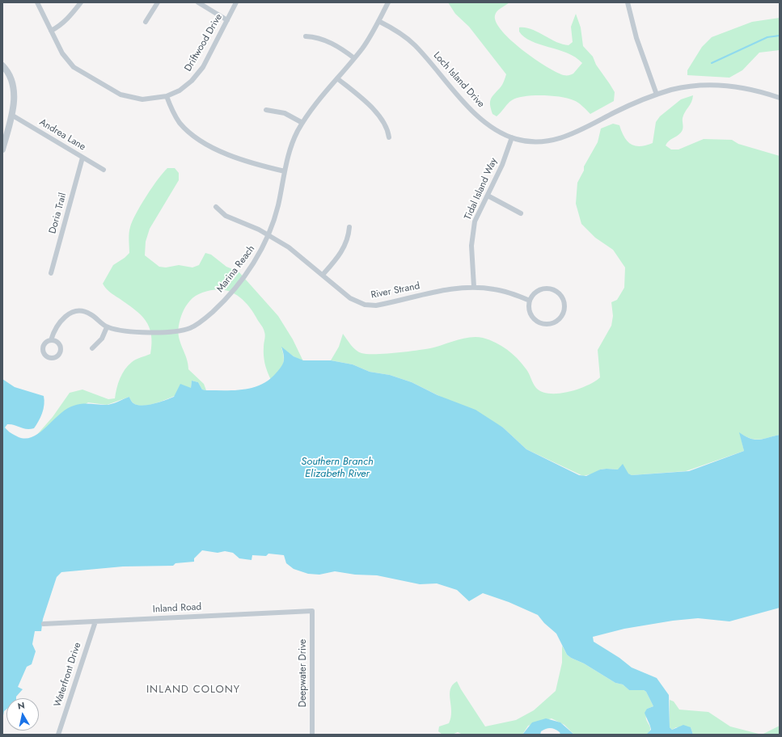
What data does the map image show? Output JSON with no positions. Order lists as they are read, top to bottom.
{
  "streets": {
    "street": [
      "Driftwood Drive",
      "Loch Island Drive",
      "Andrea Lane",
      "Tidal Island Way",
      "Doria Trail",
      "Marina Reach",
      "River Strand",
      "Inland Road",
      "Deepwater Drive",
      "Waterfront Drive"
    ]
  },
  "crossings": [
    ["Loch Island Drive", "Tidal Island Way"],
    ["Loch Island Drive", "Marina Reach"],
    ["Andrea Lane", "Doria Trail"],
    ["Tidal Island Way", "River Strand"],
    ["Marina Reach", "River Strand"],
    ["Inland Road", "Deepwater Drive"],
    ["Inland Road", "Waterfront Drive"]
  ],
  "districts": ["INLAND COLONY"],
  "water": ["Southern Branch Elizabeth River"],
  "north": "top"
}
